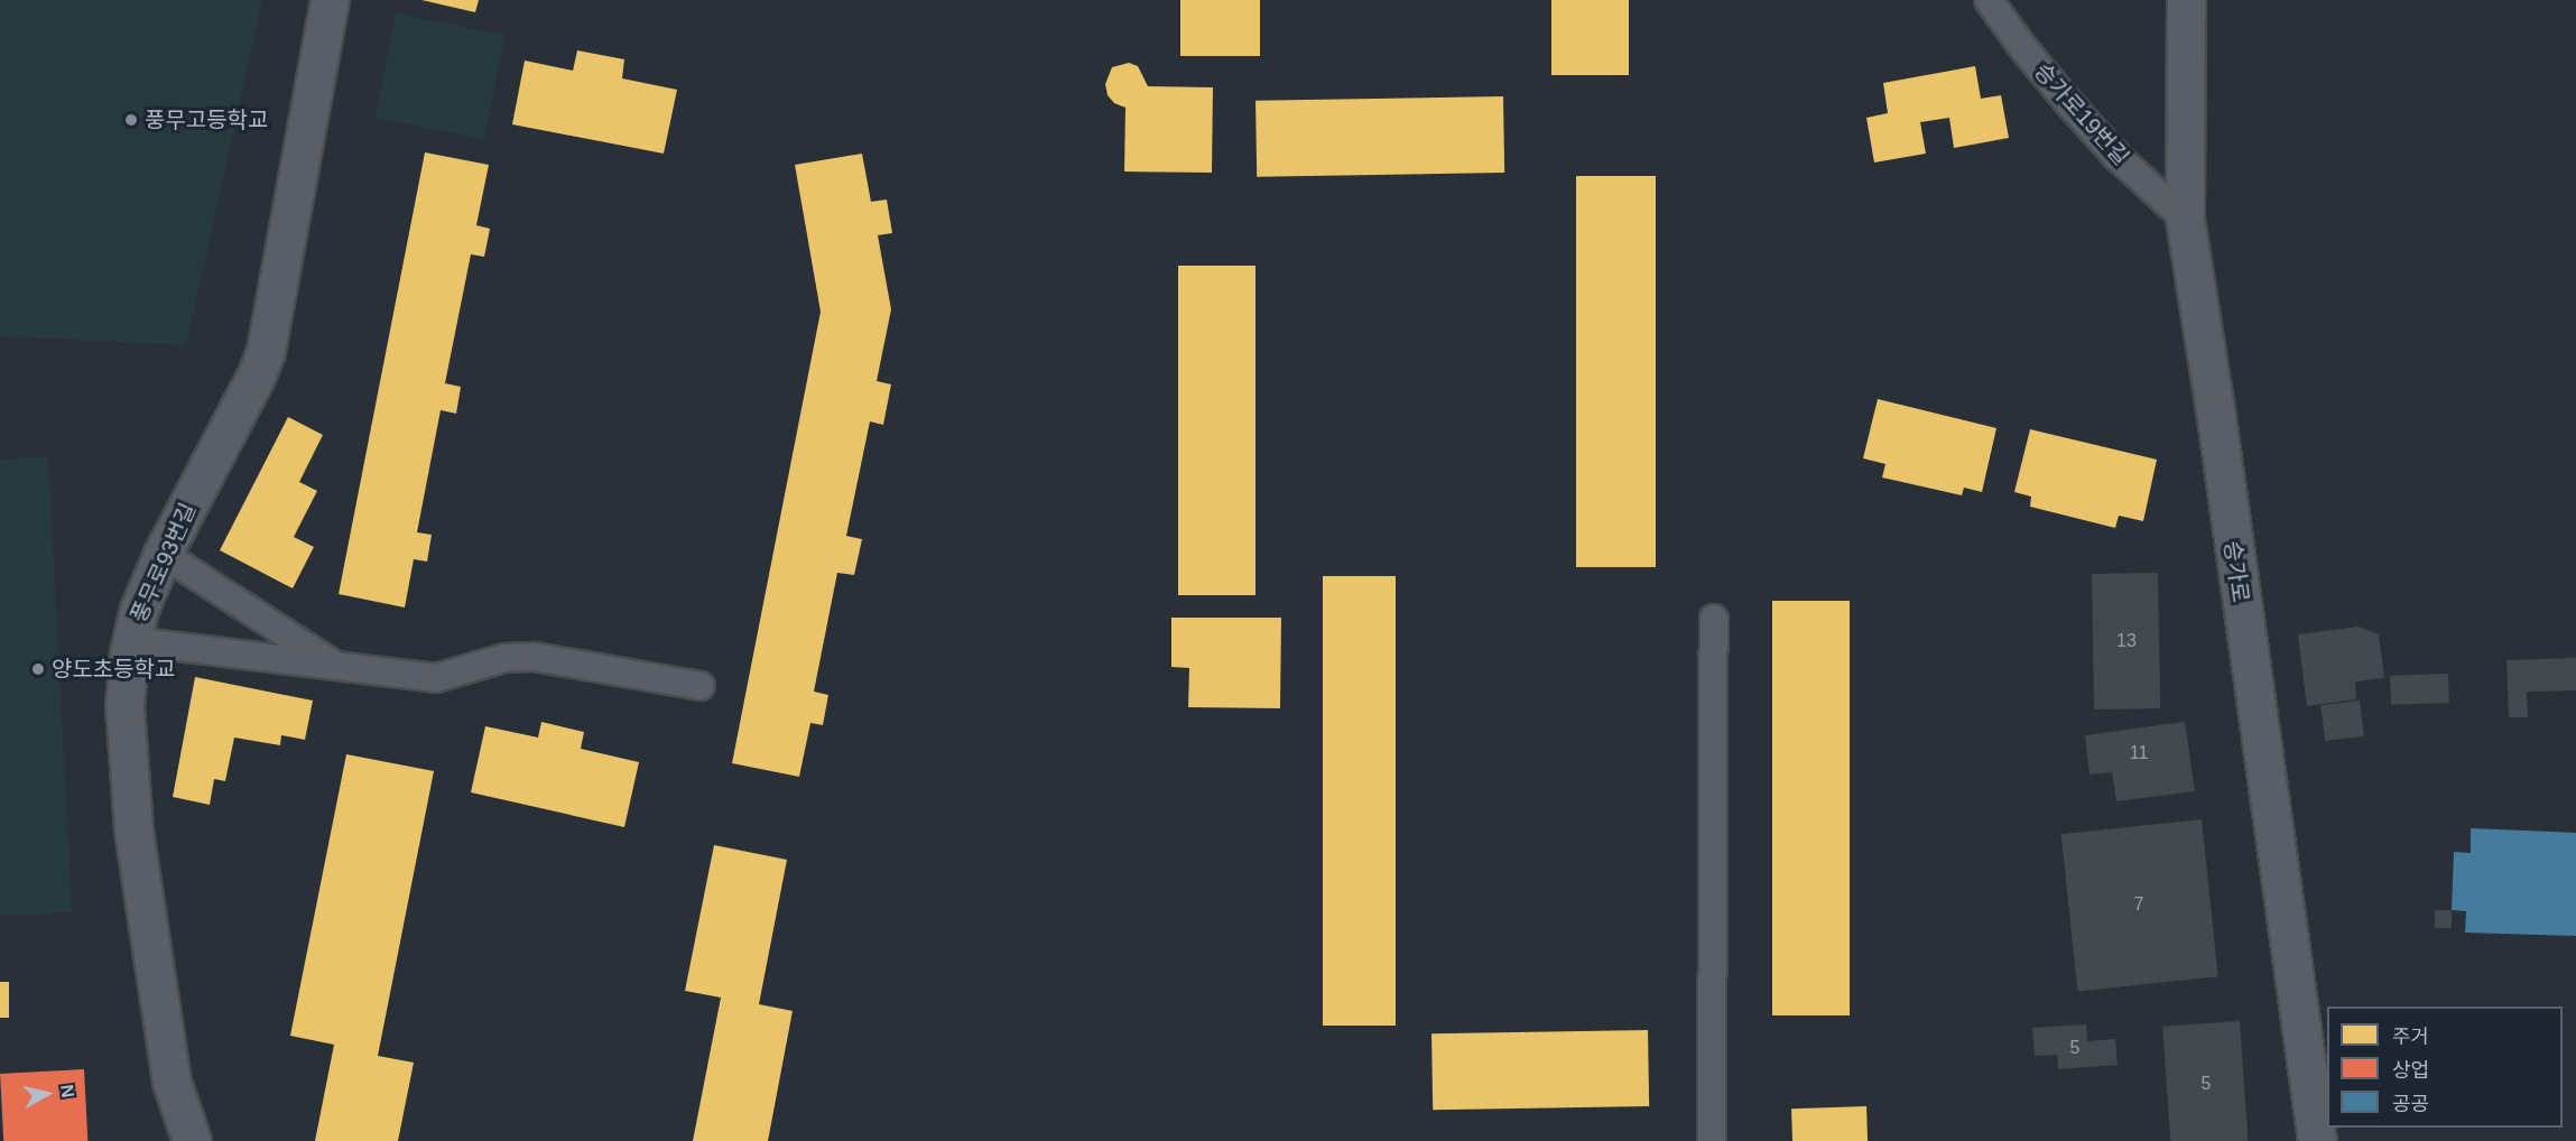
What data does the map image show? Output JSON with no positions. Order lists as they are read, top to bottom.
{
  "streets": {
    "street": ["풍무로93번길", "승가로"],
    "lane": ["승가로19번길"]
  },
  "crossings": [
    ["승가로19번길", "승가로"]
  ],
  "places": ["풍무고등학교", "양도초등학교"],
  "house_numbers": [
    "13",
    "11",
    "7",
    "5",
    "5"
  ],
  "legend": ["주거", "상업", "공공"],
  "north": "right"
}
